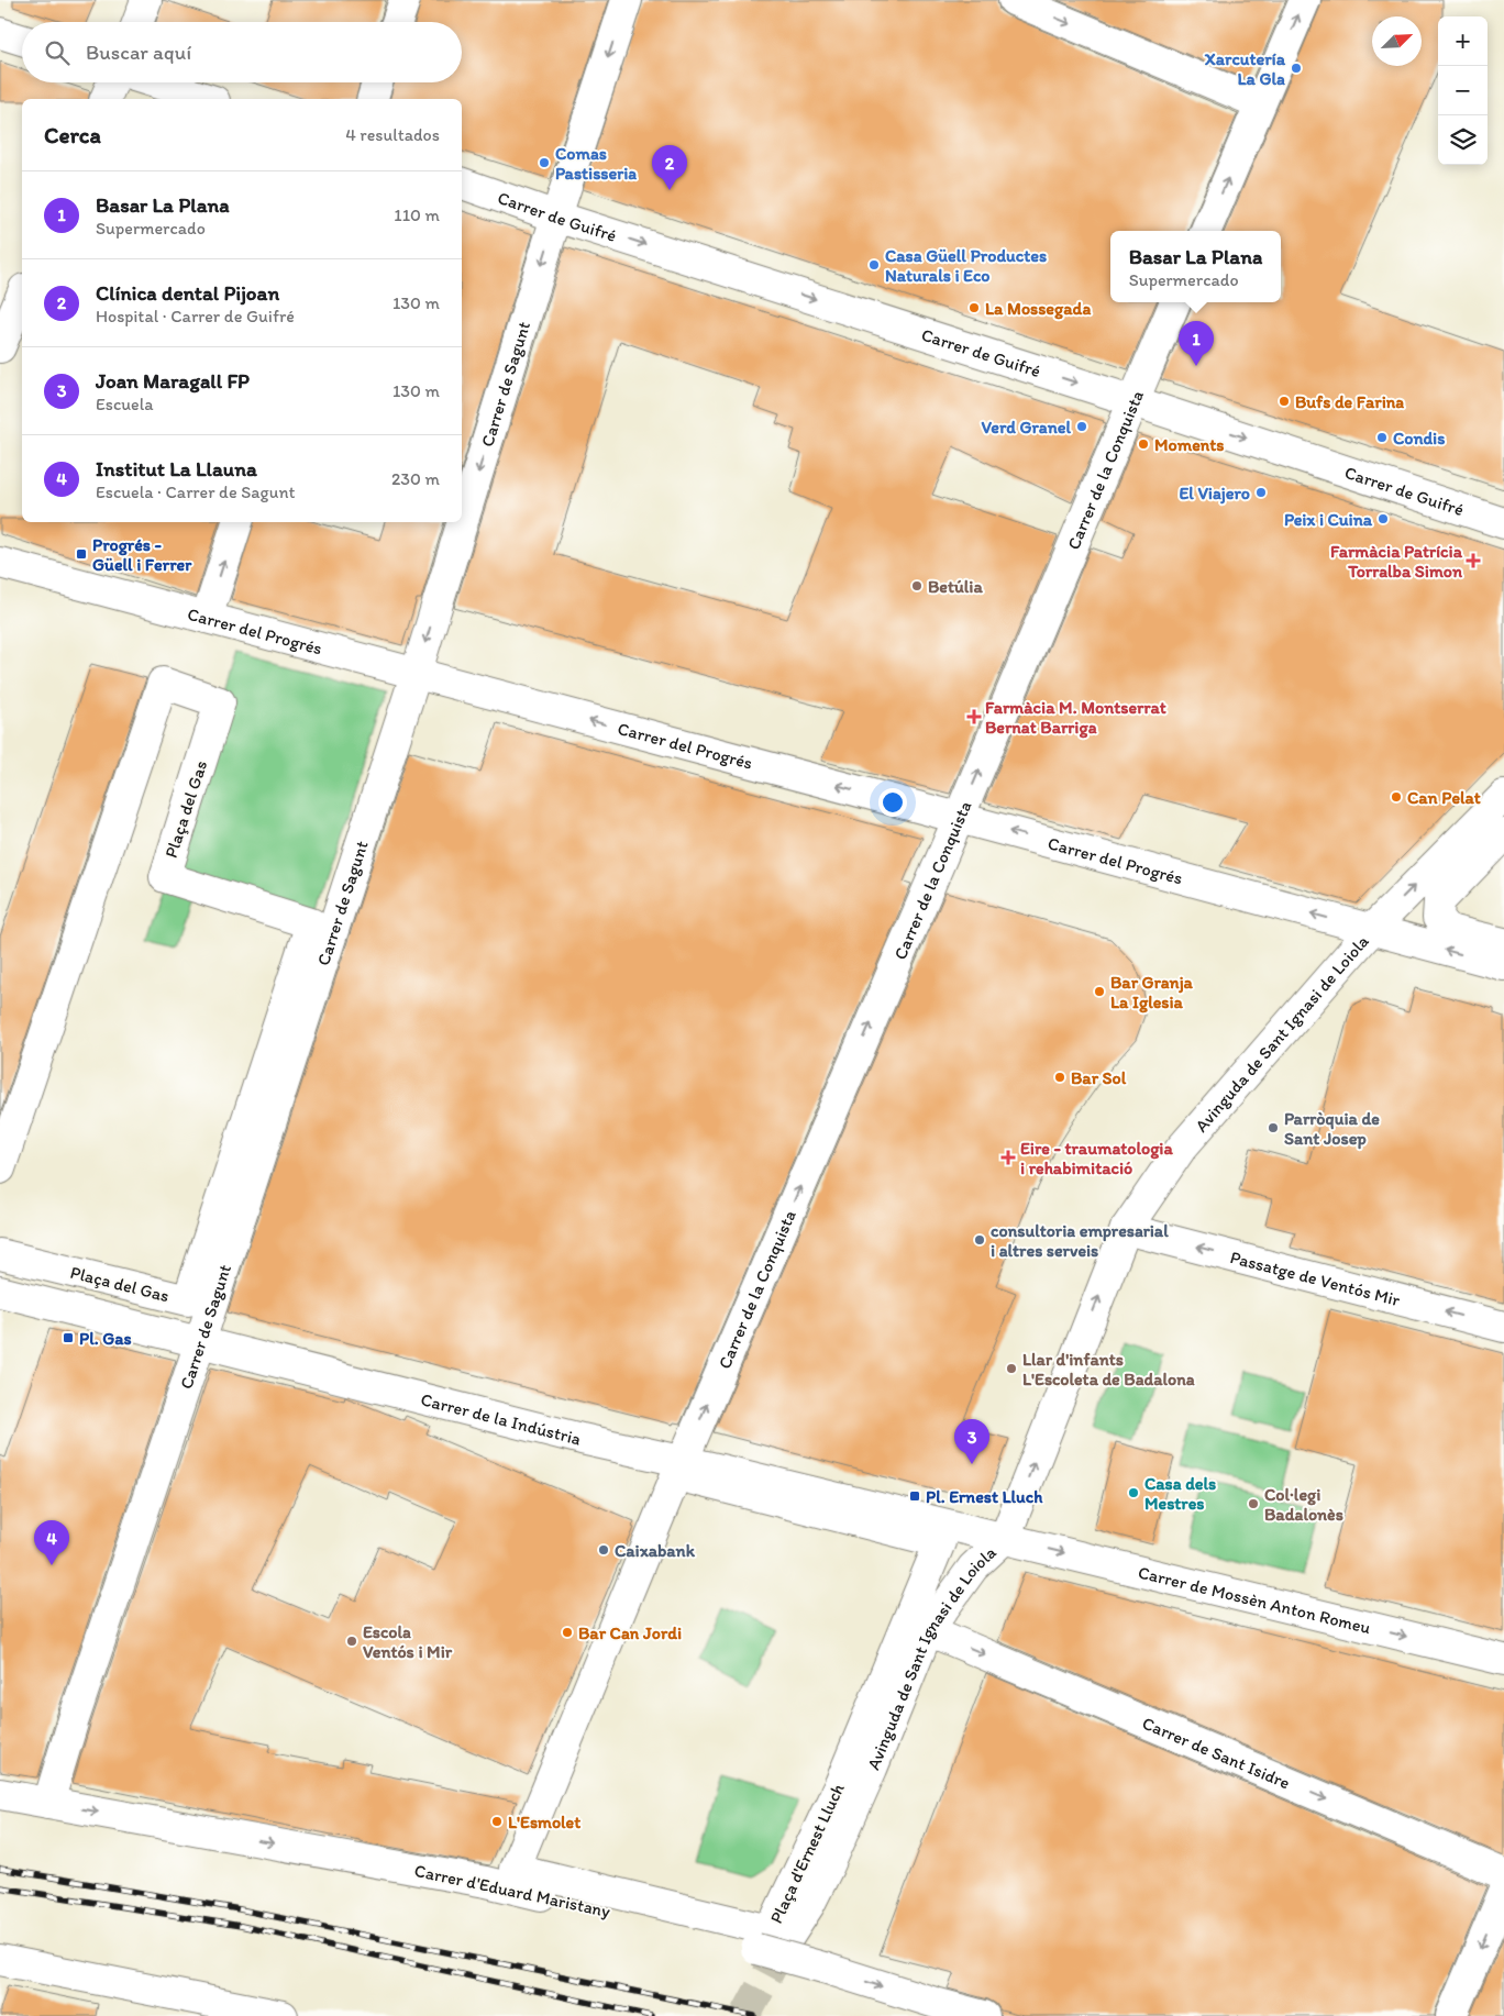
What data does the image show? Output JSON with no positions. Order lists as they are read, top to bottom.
{
  "streets": {
    "street": [
      "Carrer de Guifré",
      "Carrer de Sagunt",
      "Carrer de la Conquista",
      "Carrer del Progrés",
      "Plaça del Gas",
      "Avinguda de Sant Ignasi de Loiola",
      "Passatge de Ventós Mir",
      "Carrer de la Indústria",
      "Carrer de Mossèn Anton Romeu",
      "Carrer de Sant Isidre",
      "Plaça d'Ernest Lluch",
      "Carrer d'Eduard Maristany"
    ]
  },
  "crossings": [
    ["Carrer de Guifré", "Carrer de Sagunt"],
    ["Carrer de Guifré", "Carrer de la Conquista"],
    ["Carrer de Sagunt", "Carrer del Progrés"],
    ["Carrer de Sagunt", "Carrer de la Indústria"],
    ["Carrer de Sagunt", "Carrer d'Eduard Maristany"],
    ["Carrer de la Conquista", "Carrer del Progrés"],
    ["Carrer de la Conquista", "Carrer de la Indústria"],
    ["Carrer de la Conquista", "Plaça d'Ernest Lluch"],
    ["Carrer del Progrés", "Avinguda de Sant Ignasi de Loiola"],
    ["Avinguda de Sant Ignasi de Loiola", "Passatge de Ventós Mir"],
    ["Avinguda de Sant Ignasi de Loiola", "Carrer de la Indústria"],
    ["Avinguda de Sant Ignasi de Loiola", "Carrer de Mossèn Anton Romeu"],
    ["Avinguda de Sant Ignasi de Loiola", "Carrer de Sant Isidre"],
    ["Avinguda de Sant Ignasi de Loiola", "Carrer d'Eduard Maristany"],
    ["Carrer de la Indústria", "Carrer de Mossèn Anton Romeu"],
    ["Carrer de la Indústria", "Plaça d'Ernest Lluch"]
  ],
  "one_way": [
    "Carrer de Guifré",
    "Carrer de Sagunt",
    "Carrer de la Conquista",
    "Carrer del Progrés",
    "Avinguda de Sant Ignasi de Loiola",
    "Passatge de Ventós Mir",
    "Carrer de Mossèn Anton Romeu",
    "Carrer de Sant Isidre",
    "Carrer d'Eduard Maristany"
  ],
  "places": {
    "other": [
      "Xarcutería La Gla",
      "Comas Pastisseria",
      "Casa Güell Productes Naturals i Eco",
      "La Mossegada",
      "Bufs de Farina",
      "Verd Granel",
      "Condis",
      "Moments",
      "El Viajero",
      "Peix i Cuina",
      "Betúlia",
      "Can Pelat",
      "Bar Granja La Iglesia",
      "Bar Sol",
      "Parròquia de Sant Josep",
      "consultoria empresarial i altres serveis",
      "Llar d'infants L'Escoleta de Badalona",
      "Casa dels Mestres",
      "Col·legi Badalonès",
      "Caixabank",
      "Bar Can Jordi",
      "Escola Ventós i Mir",
      "L'Esmolet"
    ],
    "transit": ["Progrés - Güell i Ferrer", "Pl. Gas", "Pl. Ernest Lluch"],
    "health": ["Farmàcia Patrícia Torralba Simon", "Farmàcia M. Montserrat Bernat Barriga", "Eire - traumatologia i rehabimitació"]
  },
  "north": "top right",
  "page": {
    "map_buttons": ["+", "−"],
    "search": "Buscar aquí",
    "heading": ["Cerca", "4 resultados"],
    "pins": [
      "2",
      "1",
      "3",
      "4"
    ],
    "list": [
      {
        "mark": "1",
        "name": "Basar La Plana",
        "note": "Supermercado",
        "value": "110 m"
      },
      {
        "mark": "2",
        "name": "Clínica dental Pijoan",
        "note": "Hospital · Carrer de Guifré",
        "value": "130 m"
      },
      {
        "mark": "3",
        "name": "Joan Maragall FP",
        "note": "Escuela",
        "value": "130 m"
      },
      {
        "mark": "4",
        "name": "Institut La Llauna",
        "note": "Escuela · Carrer de Sagunt",
        "value": "230 m"
      }
    ],
    "popup": ["Basar La Plana", "Supermercado"]
  }
}
